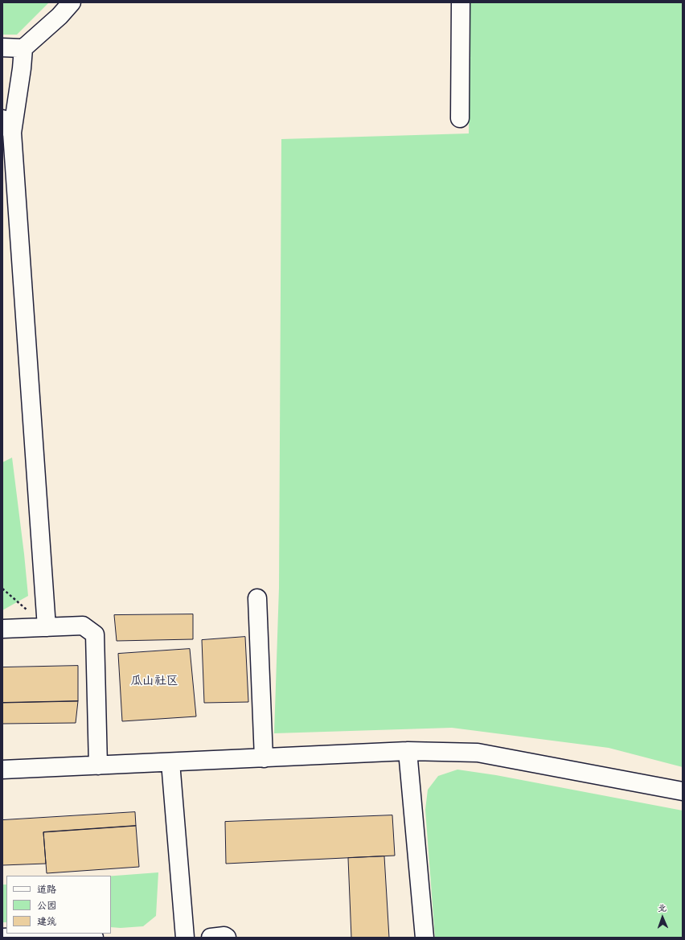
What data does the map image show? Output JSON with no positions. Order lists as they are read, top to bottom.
{
  "districts": ["瓜山社区"],
  "legend": ["道路", "公园", "建筑"],
  "north": "top"
}
